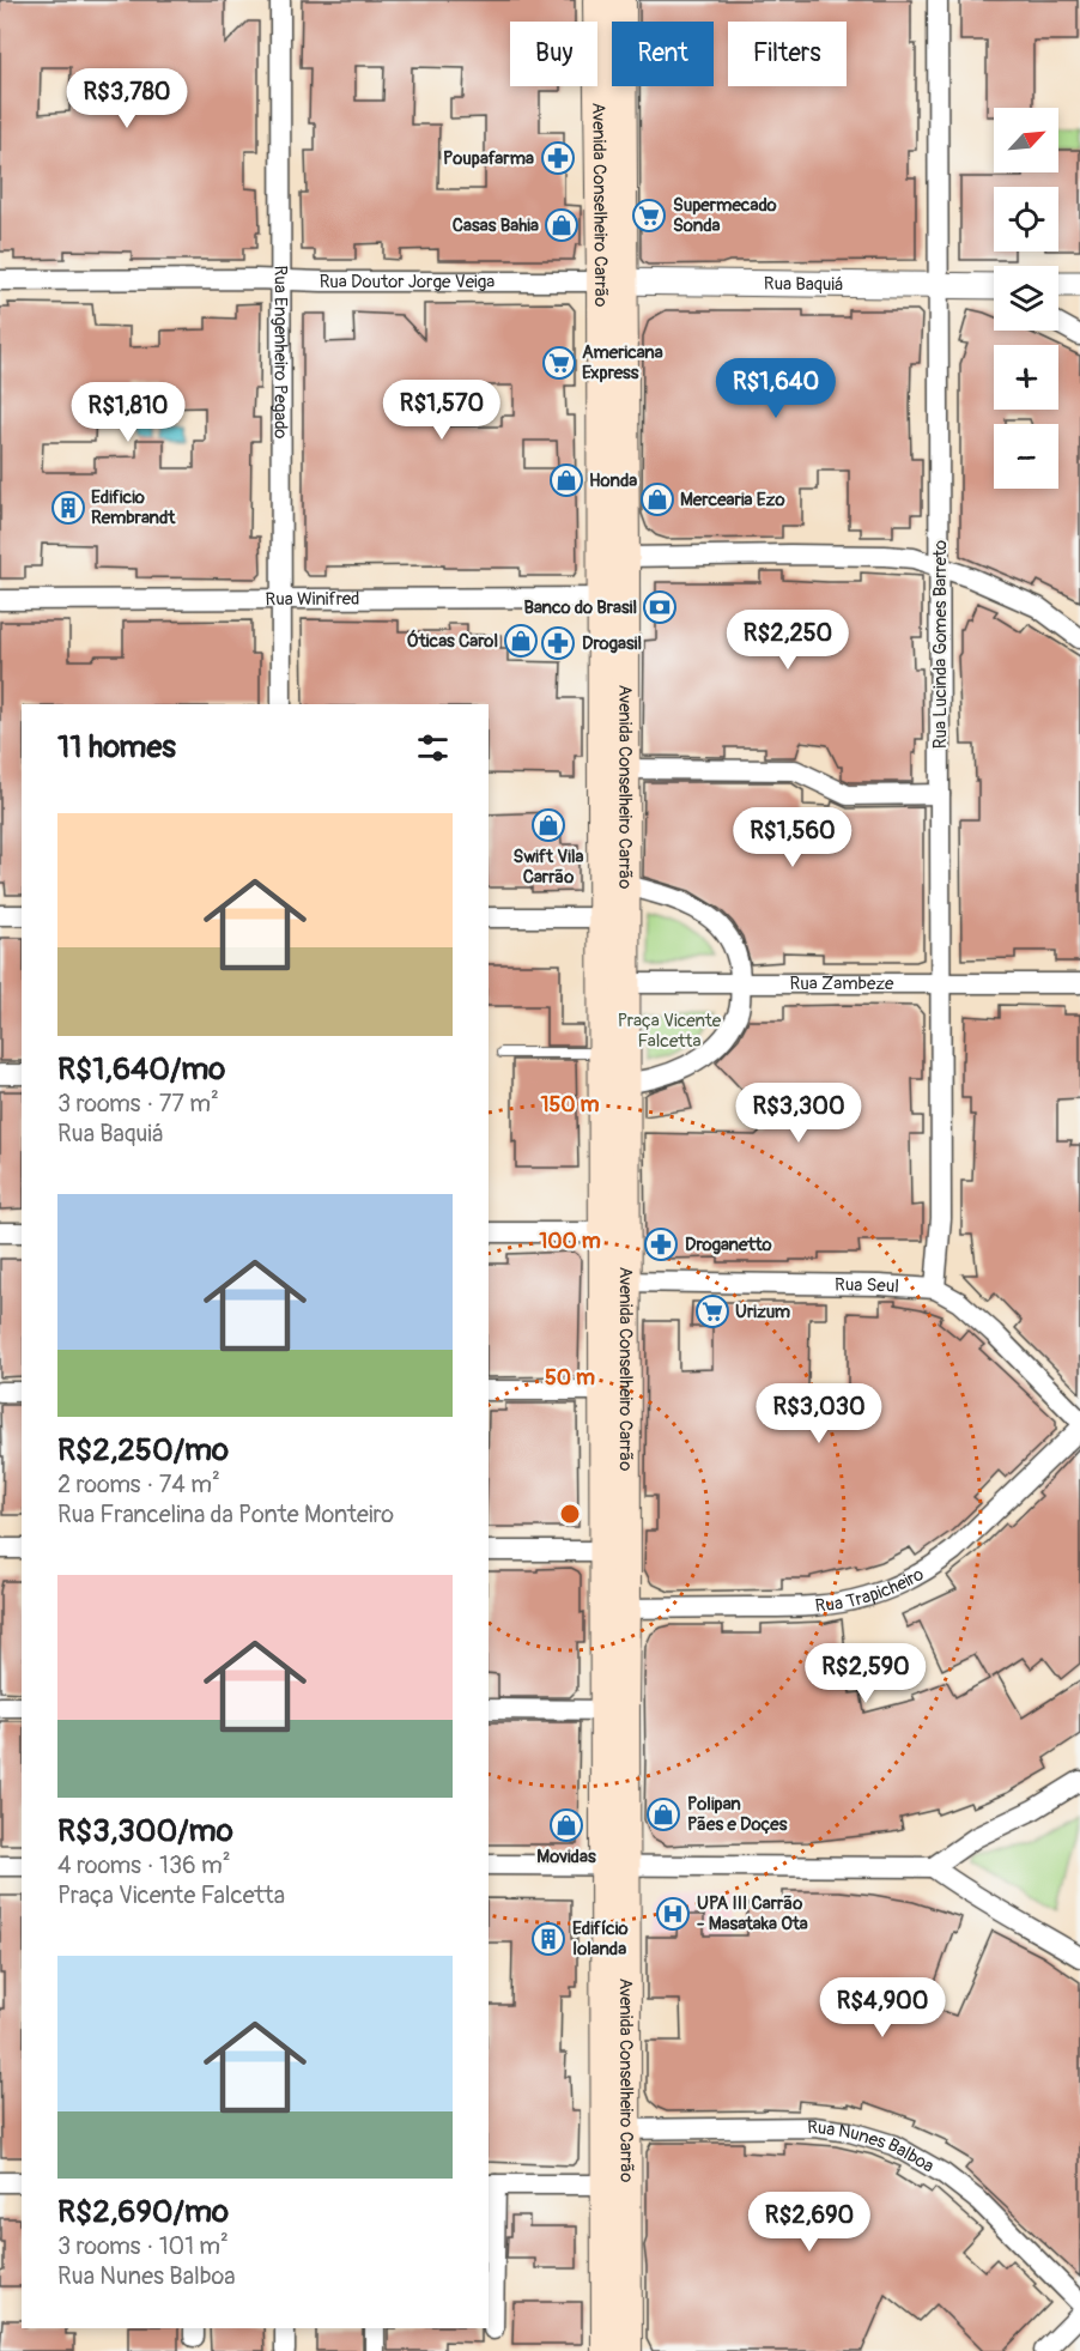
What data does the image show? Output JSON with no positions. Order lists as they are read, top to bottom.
{
  "streets": {
    "main road": ["Avenida Conselheiro Carrão"],
    "street": [
      "Rua Doutor Jorge Veiga",
      "Rua Baquiá",
      "Rua Engenheiro Pegado",
      "Rua Winifred",
      "Rua Lucinda Gomes Barreto",
      "Rua Zambeze",
      "Rua Seul",
      "Rua Trapicheiro",
      "Rua Nunes Balboa"
    ]
  },
  "crossings": [
    ["Avenida Conselheiro Carrão", "Rua Doutor Jorge Veiga"],
    ["Avenida Conselheiro Carrão", "Rua Baquiá"],
    ["Avenida Conselheiro Carrão", "Rua Winifred"],
    ["Avenida Conselheiro Carrão", "Rua Zambeze"],
    ["Avenida Conselheiro Carrão", "Rua Seul"],
    ["Avenida Conselheiro Carrão", "Rua Trapicheiro"],
    ["Avenida Conselheiro Carrão", "Rua Nunes Balboa"],
    ["Rua Doutor Jorge Veiga", "Rua Baquiá"],
    ["Rua Doutor Jorge Veiga", "Rua Engenheiro Pegado"],
    ["Rua Baquiá", "Rua Lucinda Gomes Barreto"],
    ["Rua Engenheiro Pegado", "Rua Winifred"],
    ["Rua Lucinda Gomes Barreto", "Rua Zambeze"],
    ["Rua Lucinda Gomes Barreto", "Rua Seul"]
  ],
  "parks": ["Praça Vicente Falcetta"],
  "places": {
    "pharmacy": ["Poupafarma", "Drogasil", "Droganetto"],
    "supermarket": ["Supermecado Sonda", "Americana Express", "Urizum"],
    "shop": [
      "Casas Bahia",
      "Honda",
      "Mercearia Ezo",
      "Óticas Carol",
      "Swift Vila Carrão",
      "Polipan Pães e Doçes",
      "Movidas"
    ],
    "building": ["Edificio Rembrandt", "Edifício Iolanda"],
    "bank": ["Banco do Brasil"],
    "hospital": ["UPA III Carrão - Masataka Ota"]
  },
  "north": "top right",
  "page": {
    "chip": ["Buy", "Rent", "Filters"],
    "price": [
      "R$3,780",
      "R$1,640",
      "R$1,570",
      "R$1,810",
      "R$2,250",
      "R$1,560",
      "R$3,300",
      "R$3,030",
      "R$2,590",
      "R$4,900",
      "R$2,690"
    ],
    "map_buttons": ["+", "−"],
    "heading": "11 homes",
    "list": [
      {
        "name": "R$1,640/mo",
        "note": "3 rooms · 77 m² · Rua Baquiá"
      },
      {
        "name": "R$2,250/mo",
        "note": "2 rooms · 74 m² · Rua Francelina da Ponte Monteiro"
      },
      {
        "name": "R$3,300/mo",
        "note": "4 rooms · 136 m² · Praça Vicente Falcetta"
      },
      {
        "name": "R$2,690/mo",
        "note": "3 rooms · 101 m² · Rua Nunes Balboa"
      }
    ]
  },
  "rings": ["150 m", "100 m", "50 m"]
}
